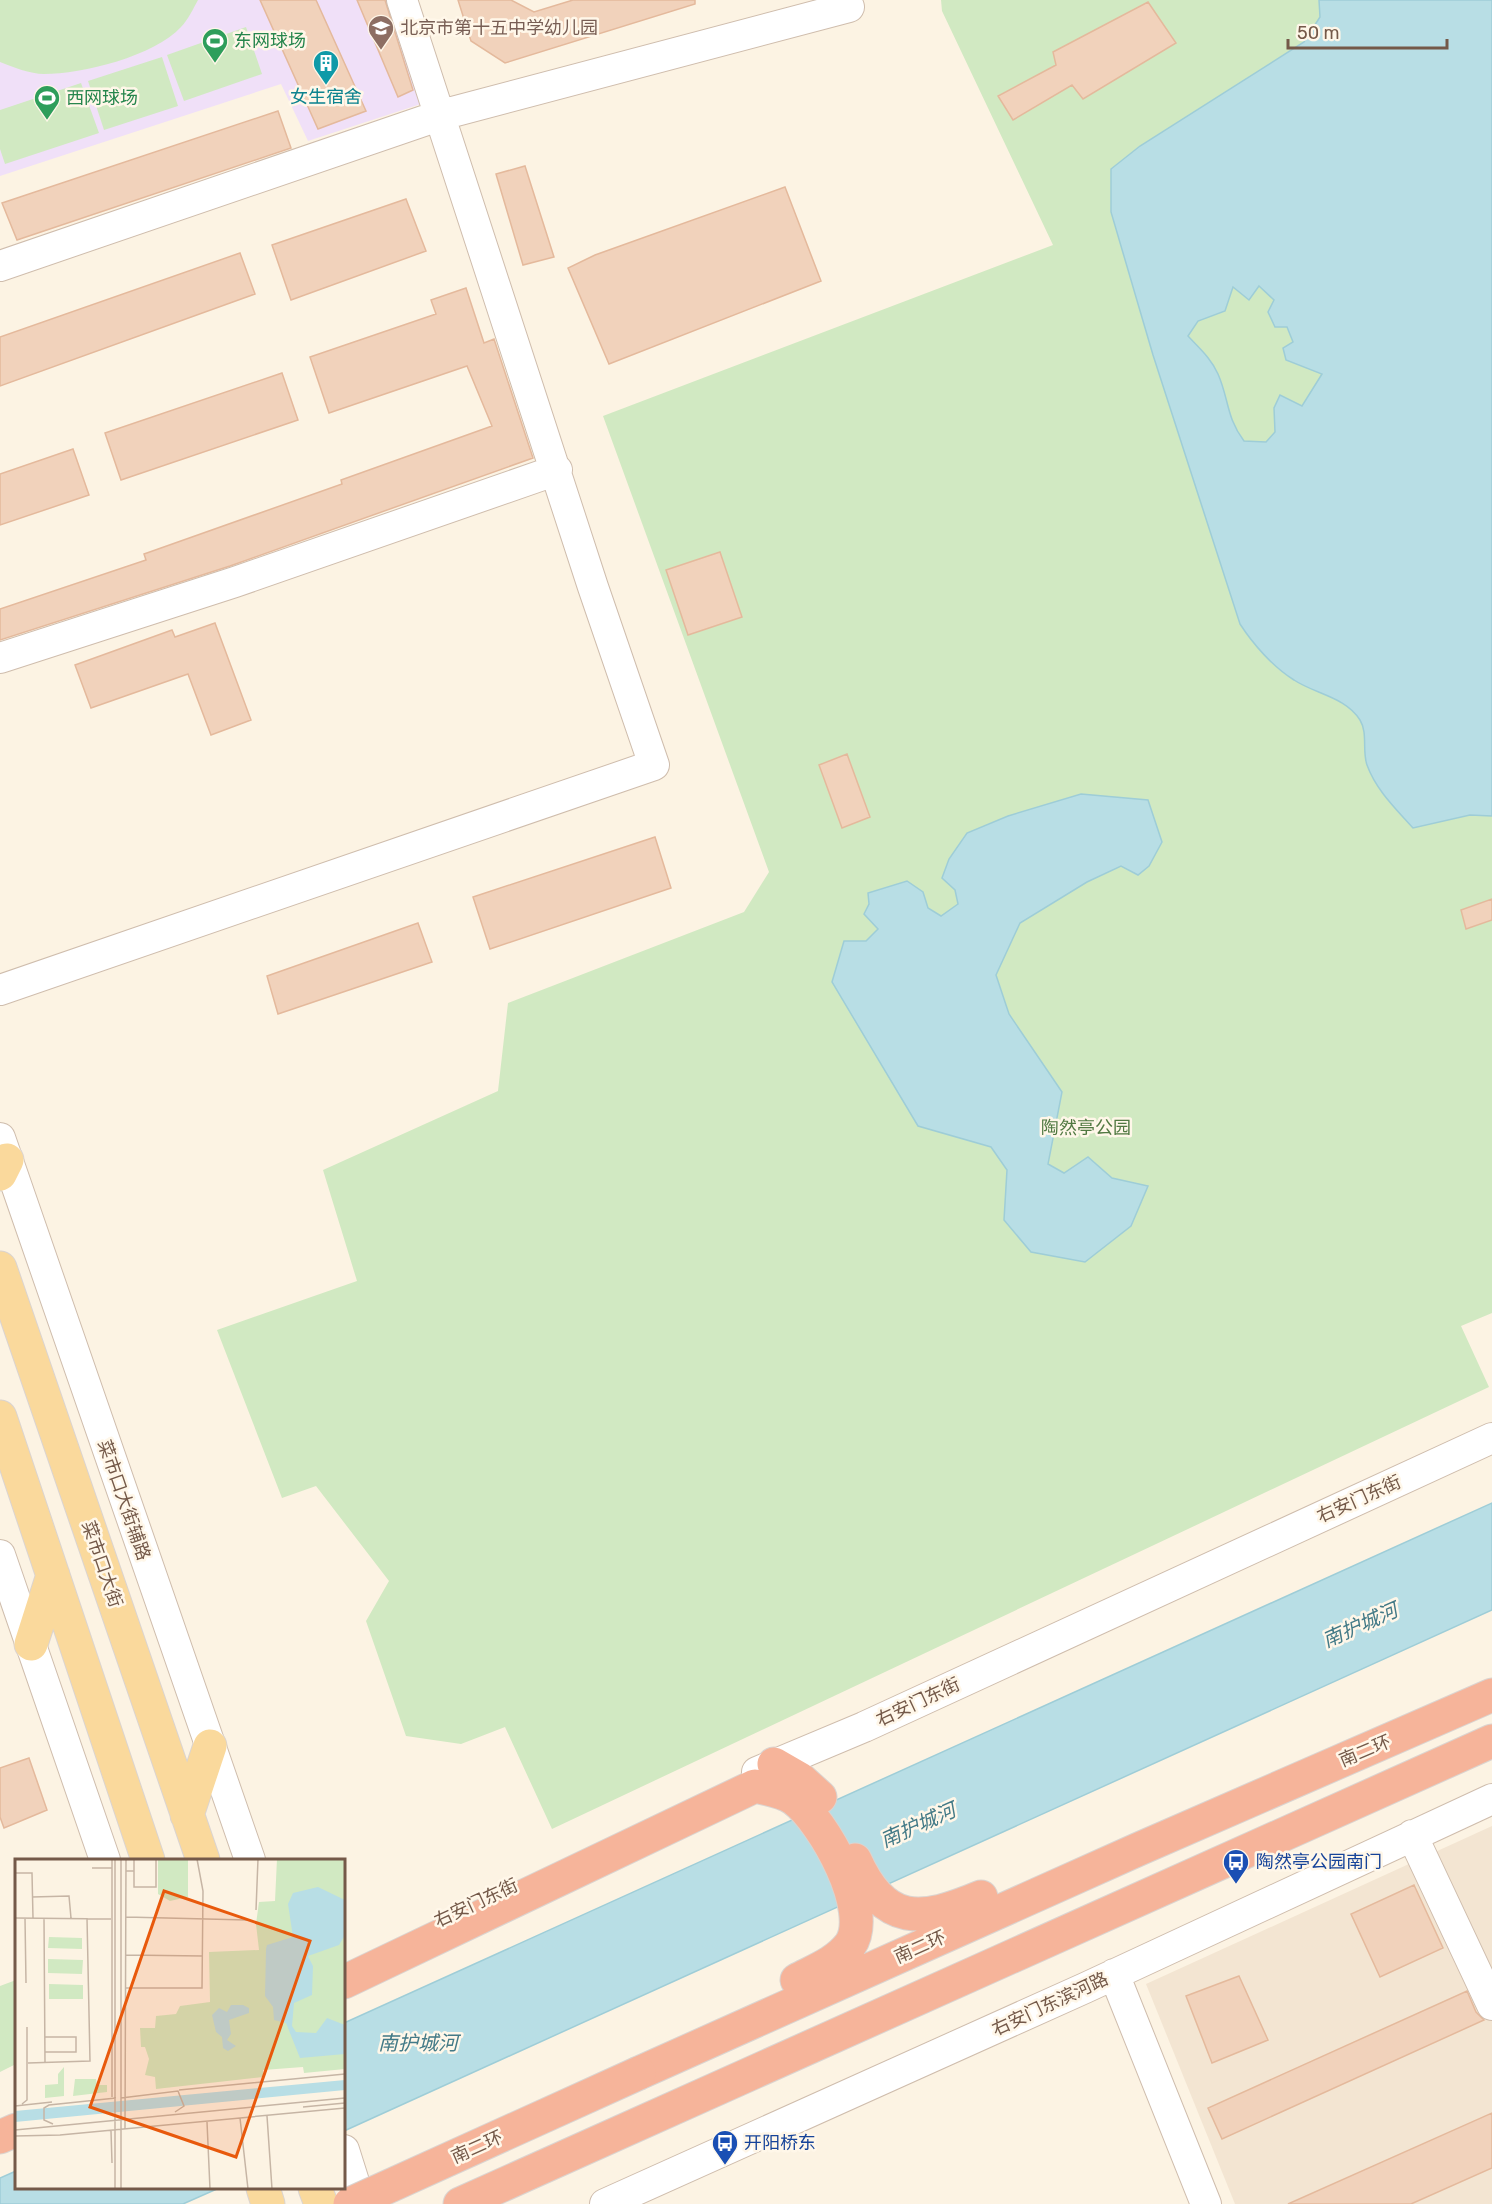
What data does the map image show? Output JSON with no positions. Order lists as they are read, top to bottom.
{
  "streets": {
    "highway": ["南二环"],
    "main road": ["菜市口大街"],
    "street": ["右安门东街", "菜市口大街辅路", "右安门东滨河路"]
  },
  "water": ["南护城河"],
  "parks": ["陶然亭公园"],
  "places": {
    "school or university": ["北京市第十五中学幼儿园"],
    "sports": ["东网球场", "西网球场"],
    "building": ["女生宿舍"],
    "bus stop": ["陶然亭公园南门", "开阳桥东"]
  },
  "scale_bar": "50 m"
}
